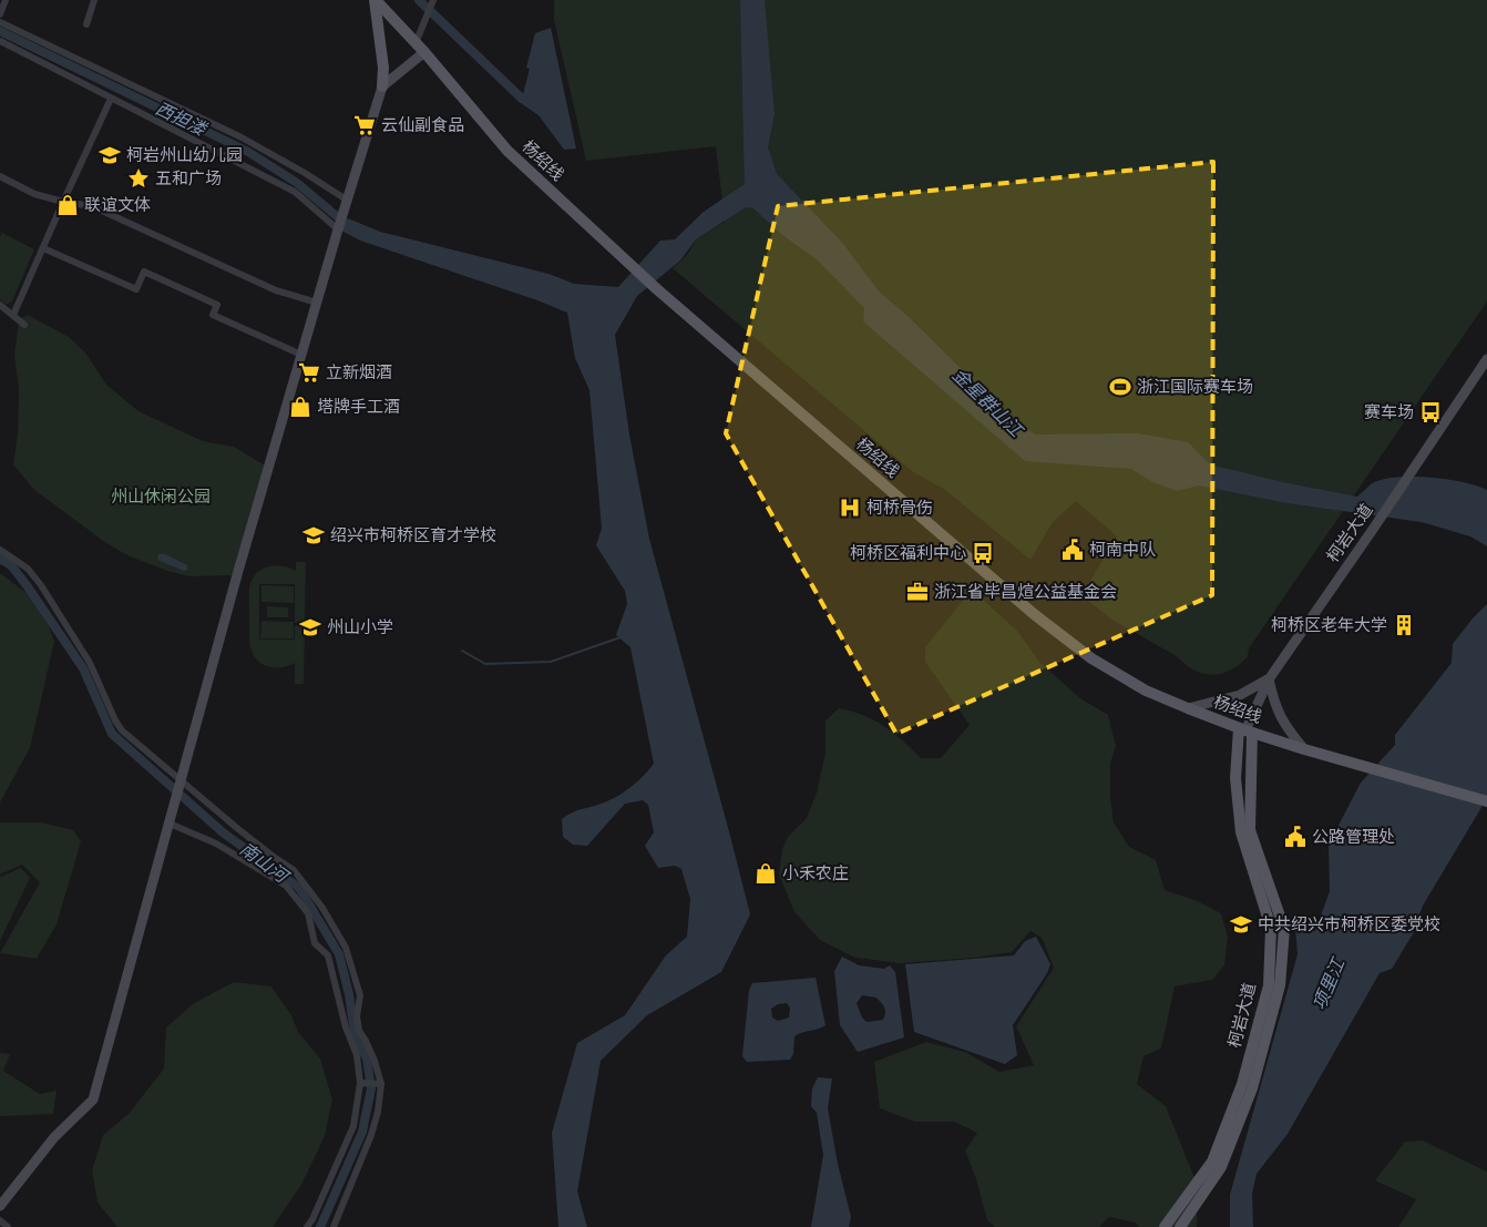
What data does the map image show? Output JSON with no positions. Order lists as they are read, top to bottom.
{
  "streets": {
    "main road": ["杨绍线", "柯岩大道"]
  },
  "crossings": [
    ["杨绍线", "柯岩大道"]
  ],
  "water": [
    "西担溇",
    "金星群山江",
    "南山河",
    "项里江"
  ],
  "parks": ["州山休闲公园"],
  "places": {
    "supermarket": ["云仙副食品", "立新烟酒"],
    "school or university": [
      "柯岩州山幼儿园",
      "绍兴市柯桥区育才学校",
      "州山小学",
      "中共绍兴市柯桥区委党校"
    ],
    "place": ["五和广场"],
    "shop": ["联谊文体", "塔牌手工酒", "小禾农庄"],
    "sports": ["浙江国际赛车场"],
    "bus stop": ["赛车场", "柯桥区福利中心"],
    "hospital": ["柯桥骨伤"],
    "public building": ["柯南中队", "公路管理处"],
    "office": ["浙江省毕昌煊公益基金会"],
    "building": ["柯桥区老年大学"]
  }
}
